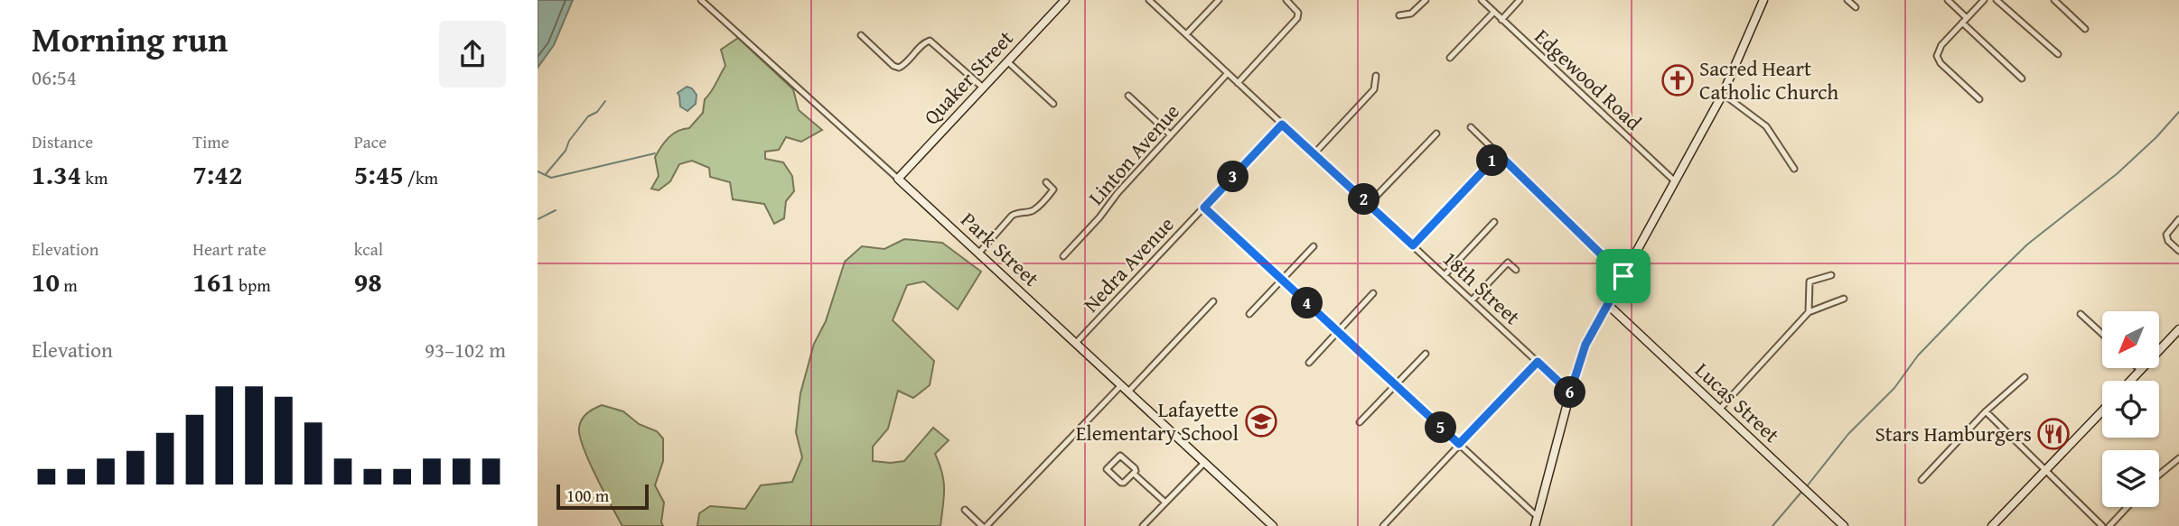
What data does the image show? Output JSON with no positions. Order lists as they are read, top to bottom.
{
  "streets": {
    "street": [
      "Quaker Street",
      "Edgewood Road",
      "Linton Avenue",
      "Park Street",
      "Nedra Avenue",
      "18th Street",
      "Lucas Street"
    ]
  },
  "crossings": [
    ["Quaker Street", "Park Street"],
    ["Linton Avenue", "18th Street"],
    ["Park Street", "Nedra Avenue"],
    ["Nedra Avenue", "18th Street"]
  ],
  "places": {
    "church": ["Sacred Heart Catholic Church"],
    "school or university": ["Lafayette Elementary School"],
    "restaurant": ["Stars Hamburgers"]
  },
  "scale_bar": "100 m",
  "north": "bottom left",
  "page": {
    "heading": ["Morning run", "06:54"],
    "stats": [
      ["Distance", "1.34 km"],
      ["Time", "7:42"],
      ["Pace", "5:45 /km"],
      ["Elevation", "10 m"],
      ["Heart rate", "161 bpm"],
      ["kcal", "98"]
    ],
    "pins": [
      "1",
      "3",
      "2",
      "4",
      "6",
      "5"
    ],
    "chart": ["Elevation", "93–102 m"],
    "scale": "100 m"
  }
}
